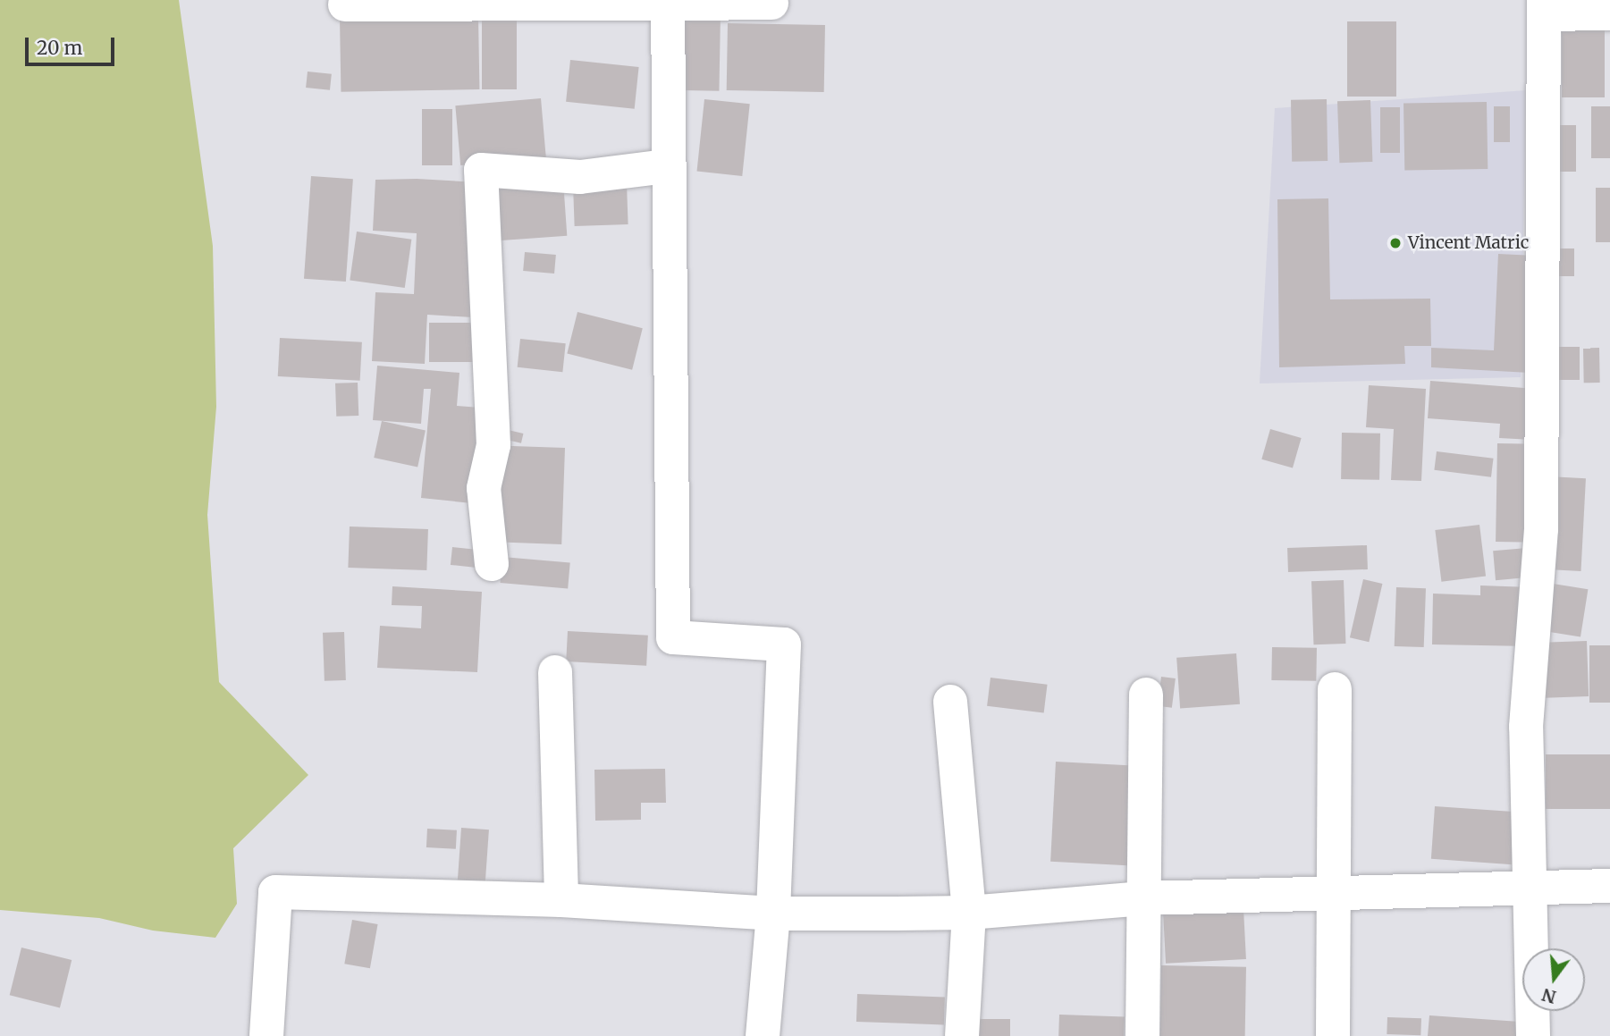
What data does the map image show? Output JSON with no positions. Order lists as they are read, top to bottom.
{
  "places": ["Vincent Matric"],
  "scale_bar": "20 m",
  "north": "bottom"
}
